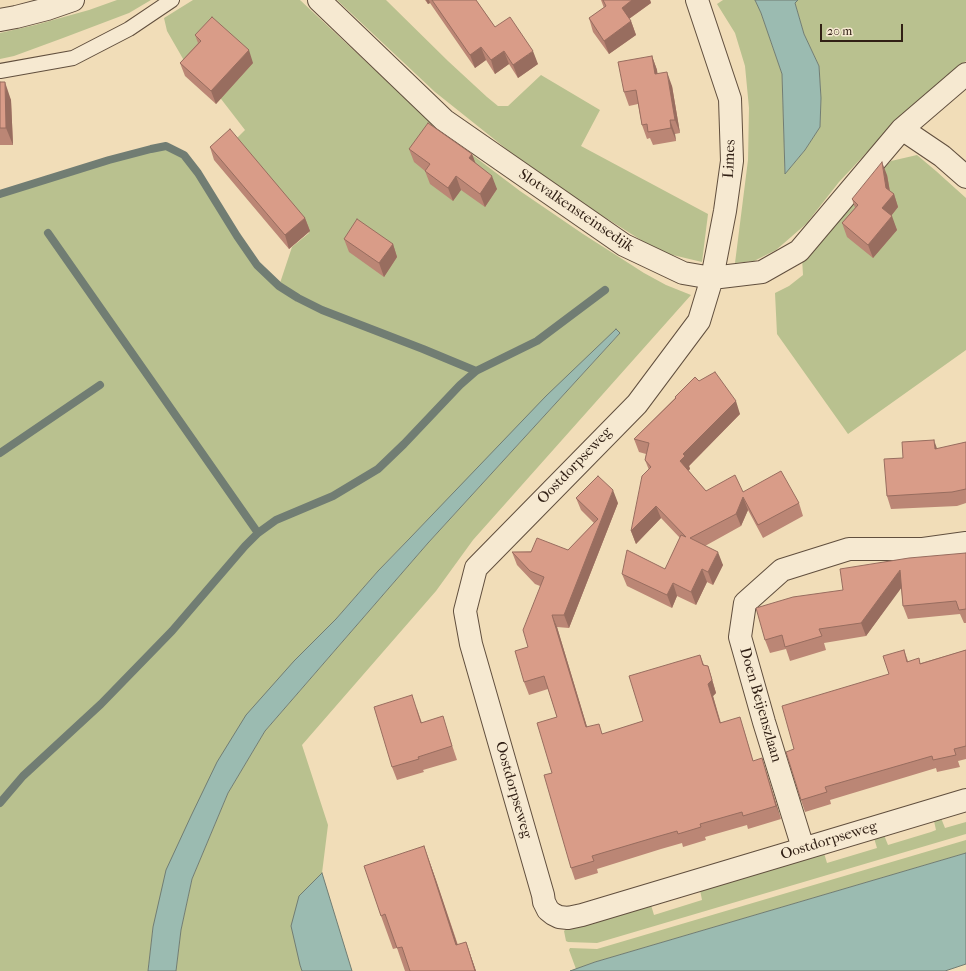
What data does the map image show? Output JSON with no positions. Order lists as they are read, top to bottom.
{
  "streets": {
    "street": [
      "Limes",
      "Slotvalkensteinsedijk",
      "Oostdorpseweg",
      "Doen Beijenszlaan"
    ]
  },
  "crossings": [
    ["Limes", "Slotvalkensteinsedijk"],
    ["Limes", "Oostdorpseweg"],
    ["Oostdorpseweg", "Doen Beijenszlaan"]
  ],
  "scale_bar": "20 m"
}
